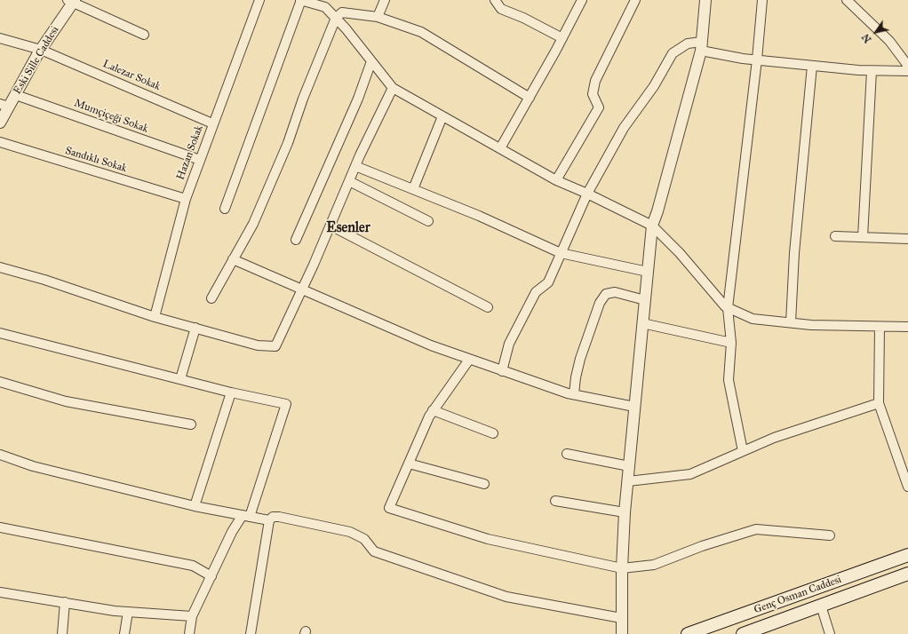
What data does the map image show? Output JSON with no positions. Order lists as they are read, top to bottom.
{
  "streets": {
    "main road": ["Genç Osman Caddesi"],
    "street": [
      "Eski Sille Caddesi",
      "Lalezar Sokak",
      "Mumçiçeği Sokak",
      "Hazan Sokak",
      "Sandıklı Sokak"
    ]
  },
  "crossings": [
    ["Eski Sille Caddesi", "Lalezar Sokak"],
    ["Eski Sille Caddesi", "Mumçiçeği Sokak"],
    ["Lalezar Sokak", "Hazan Sokak"],
    ["Mumçiçeği Sokak", "Hazan Sokak"],
    ["Hazan Sokak", "Sandıklı Sokak"]
  ],
  "districts": ["Esenler"],
  "north": "bottom left"
}
